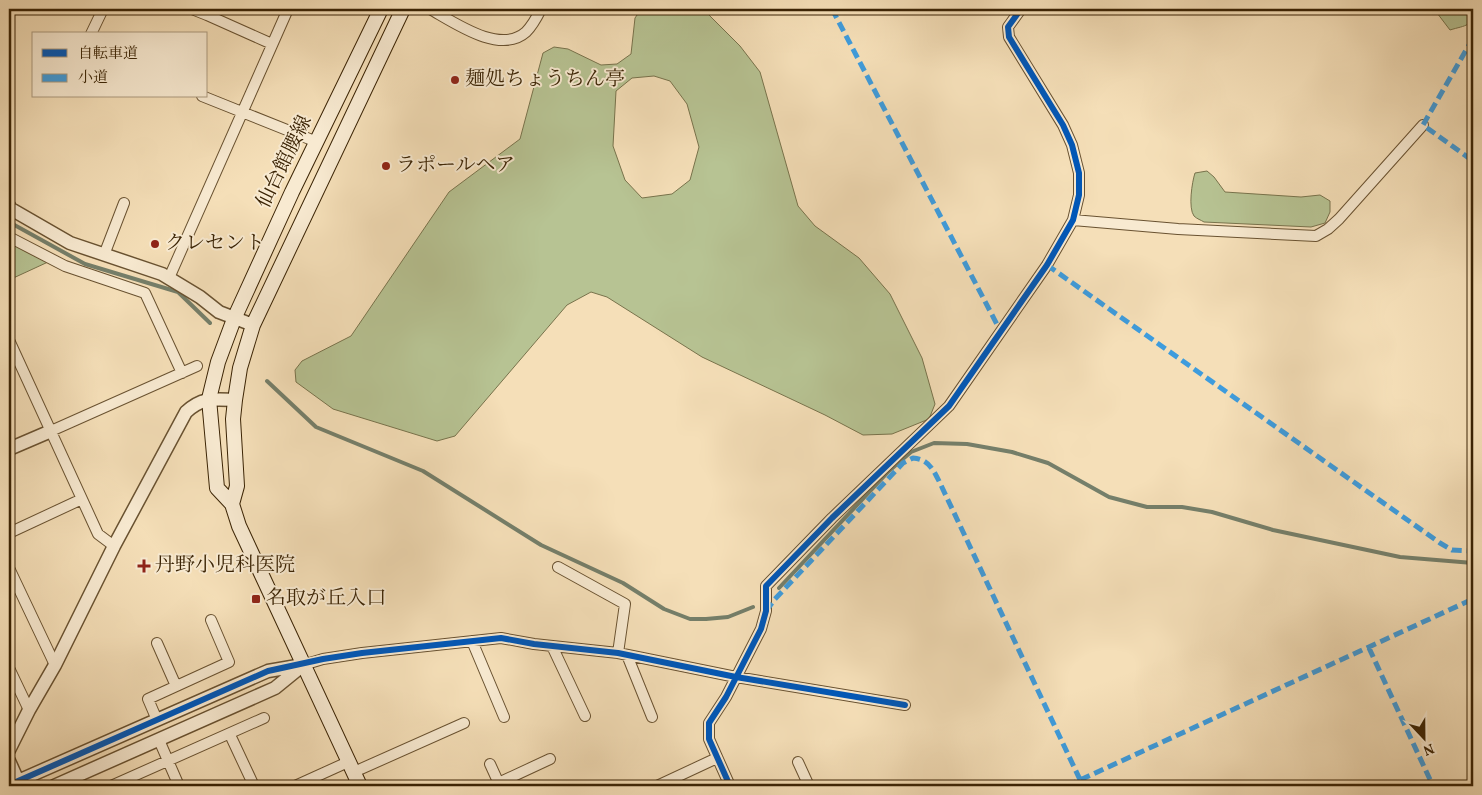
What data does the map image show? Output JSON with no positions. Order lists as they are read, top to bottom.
{
  "streets": {
    "main road": ["仙台館腰線"]
  },
  "places": {
    "other": ["麺処ちょうちん亭", "ラポールヘア", "クレセント"],
    "health": ["丹野小児科医院"],
    "transit": ["名取が丘入口"]
  },
  "legend": ["自転車道", "小道"],
  "north": "bottom"
}
